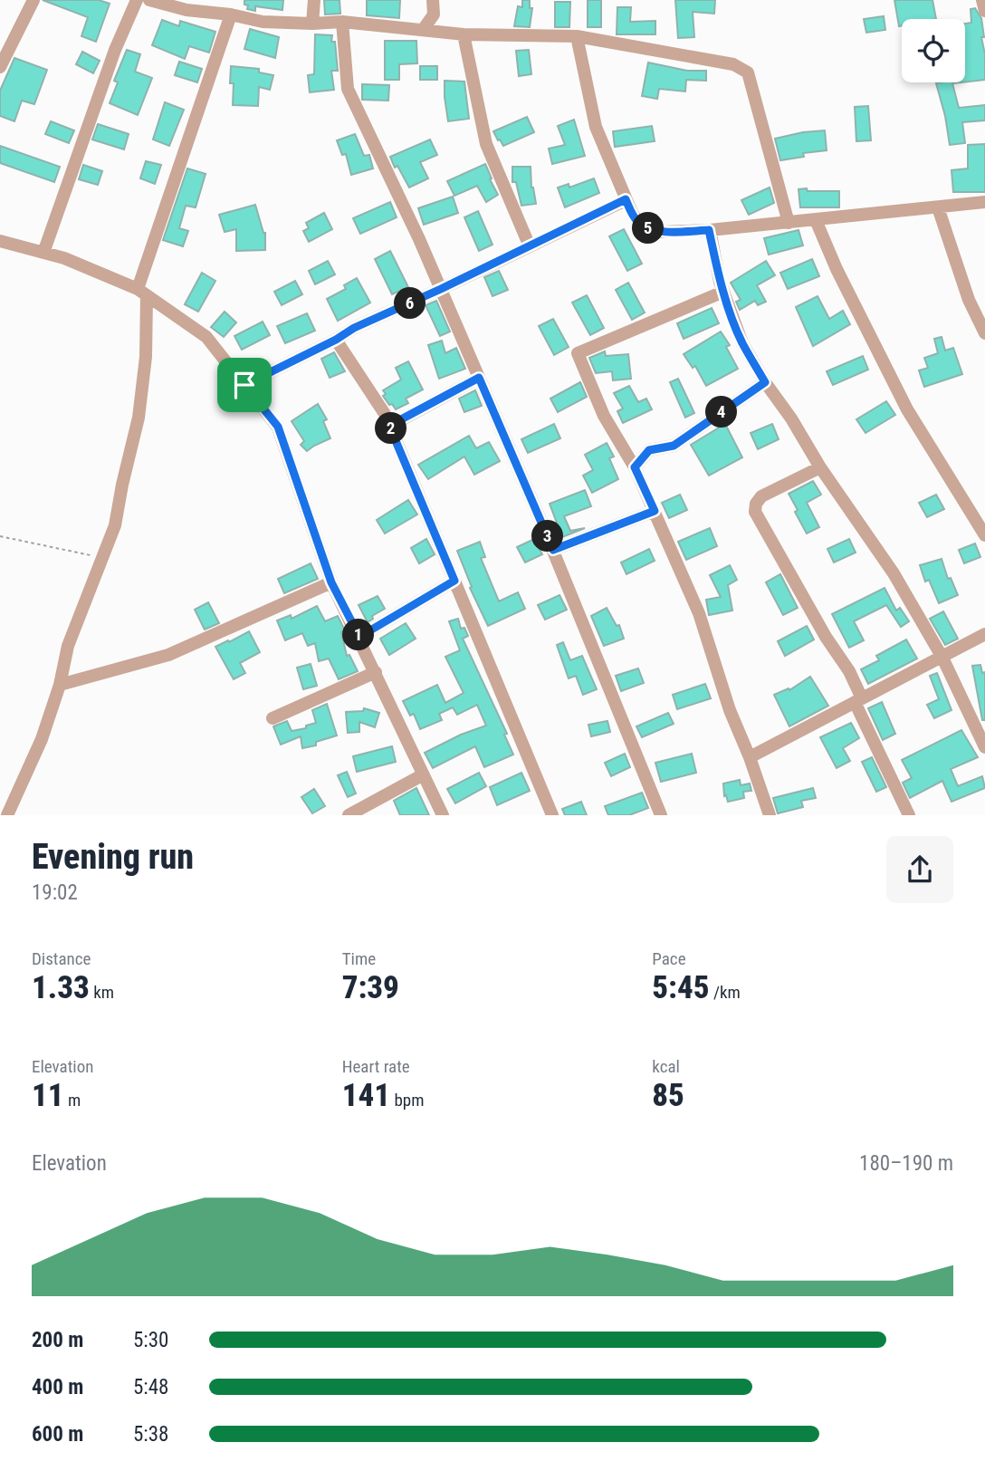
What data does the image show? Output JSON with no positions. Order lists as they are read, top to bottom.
{
  "page": {
    "pins": [
      "5",
      "6",
      "4",
      "2",
      "3",
      "1"
    ],
    "heading": ["Evening run", "19:02"],
    "stats": [
      ["Distance", "1.33 km"],
      ["Time", "7:39"],
      ["Pace", "5:45 /km"],
      ["Elevation", "11 m"],
      ["Heart rate", "141 bpm"],
      ["kcal", "85"]
    ],
    "chart": ["Elevation", "180–190 m"],
    "list": [
      {
        "name": "200 m",
        "note": "5:30"
      },
      {
        "name": "400 m",
        "note": "5:48"
      },
      {
        "name": "600 m",
        "note": "5:38"
      }
    ]
  }
}
